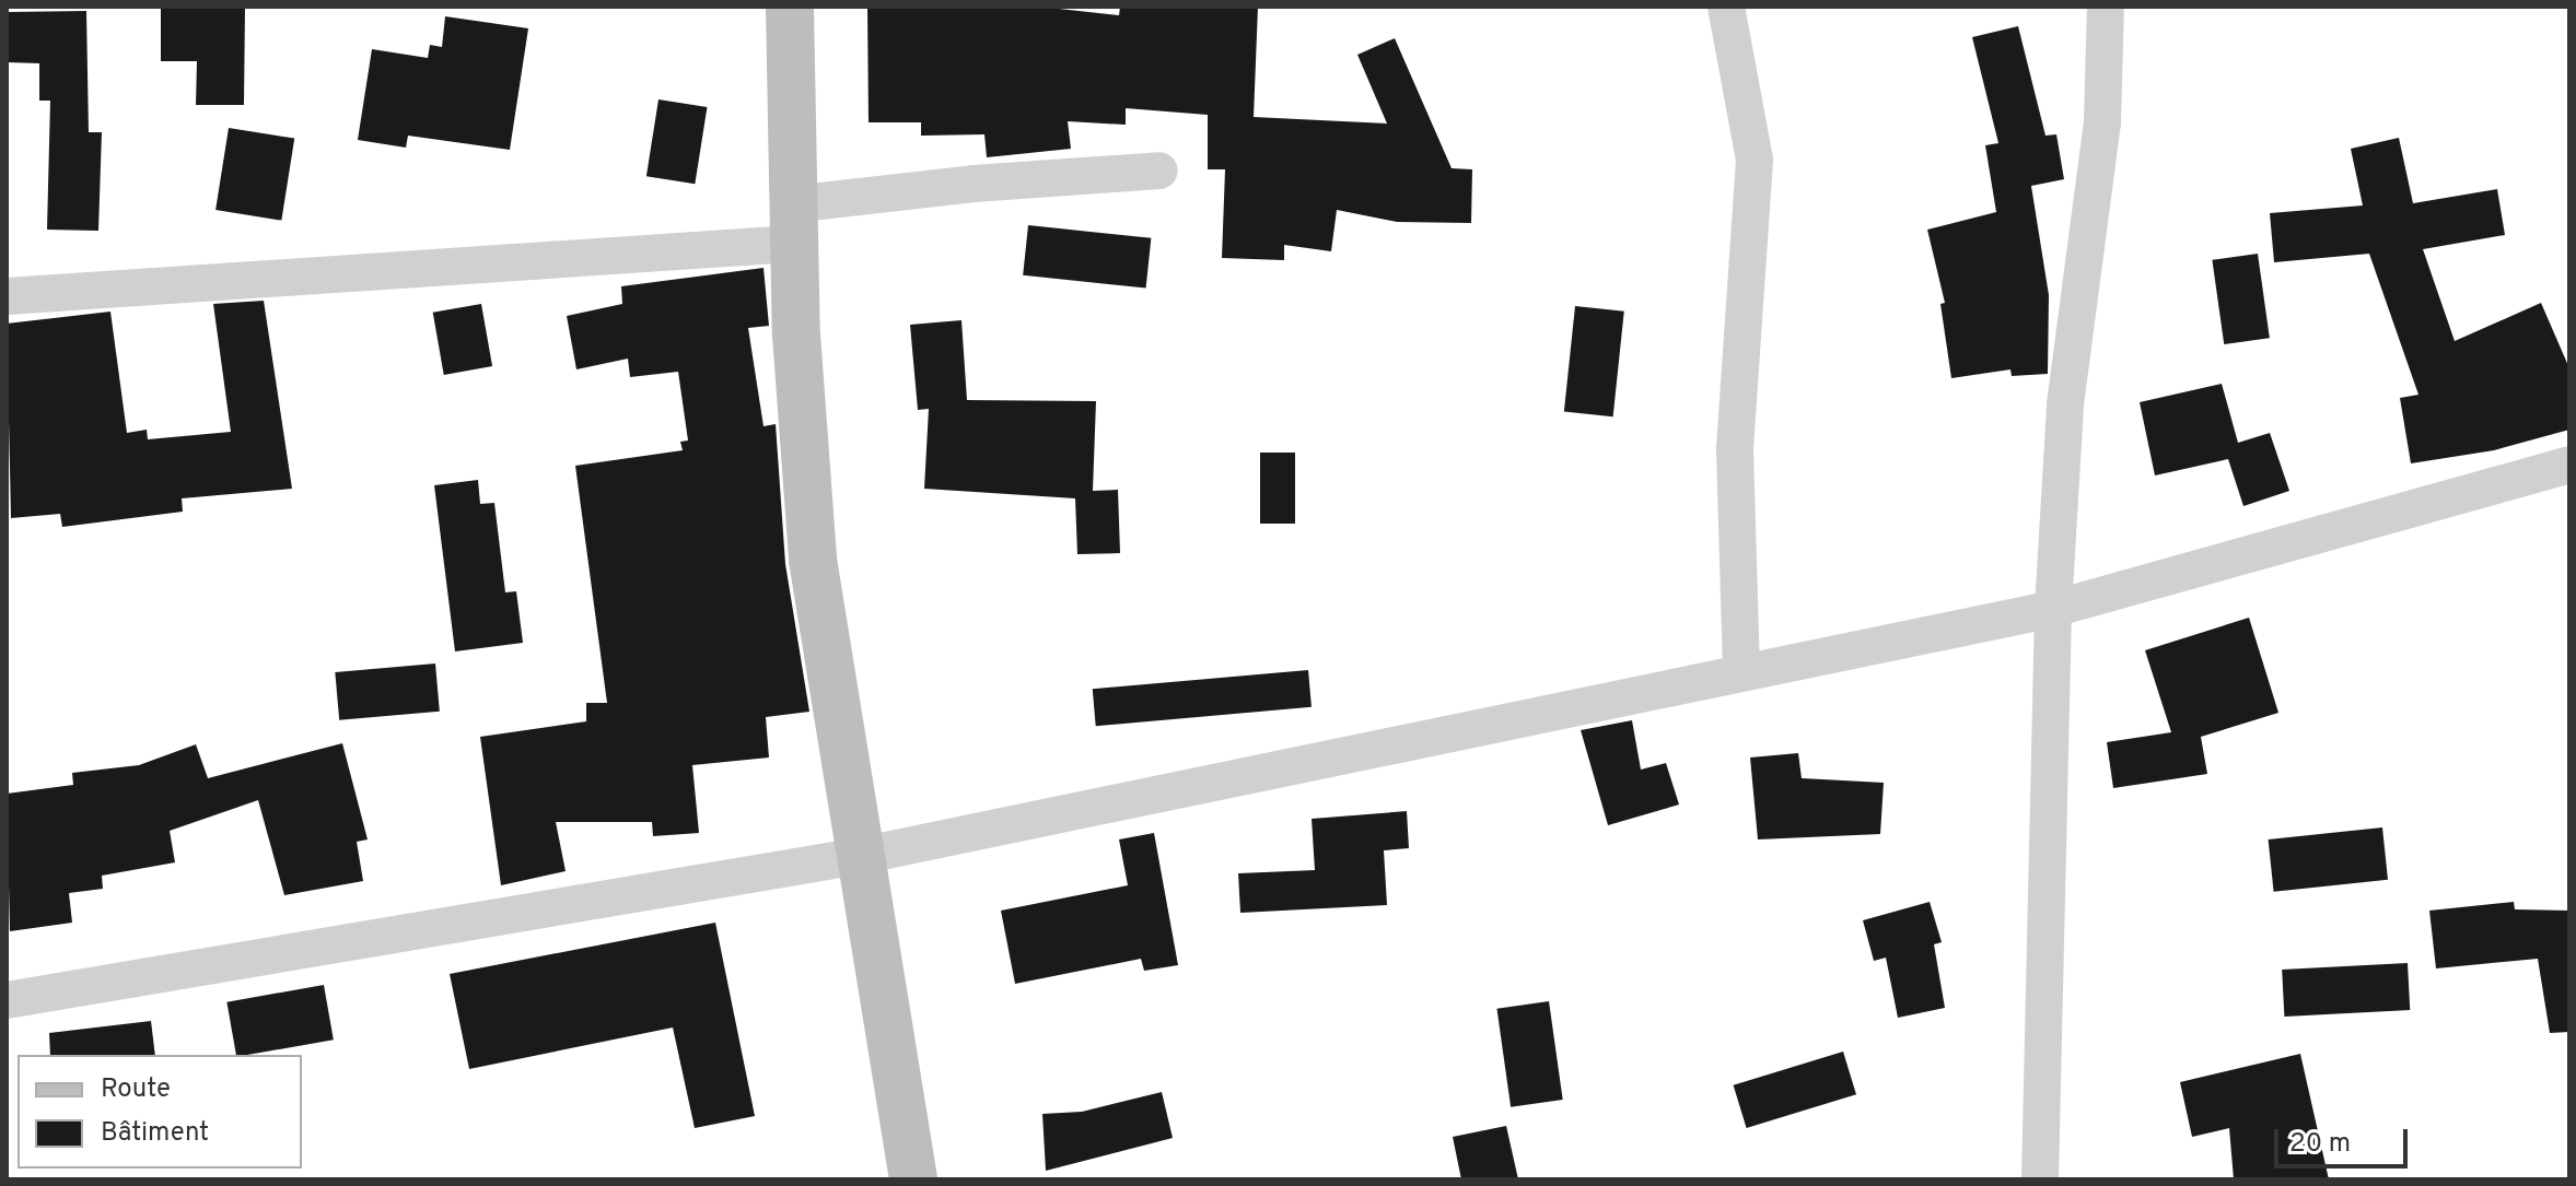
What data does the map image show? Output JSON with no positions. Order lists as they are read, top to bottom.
{
  "legend": ["Route", "Bâtiment"],
  "scale_bar": "20 m"
}
